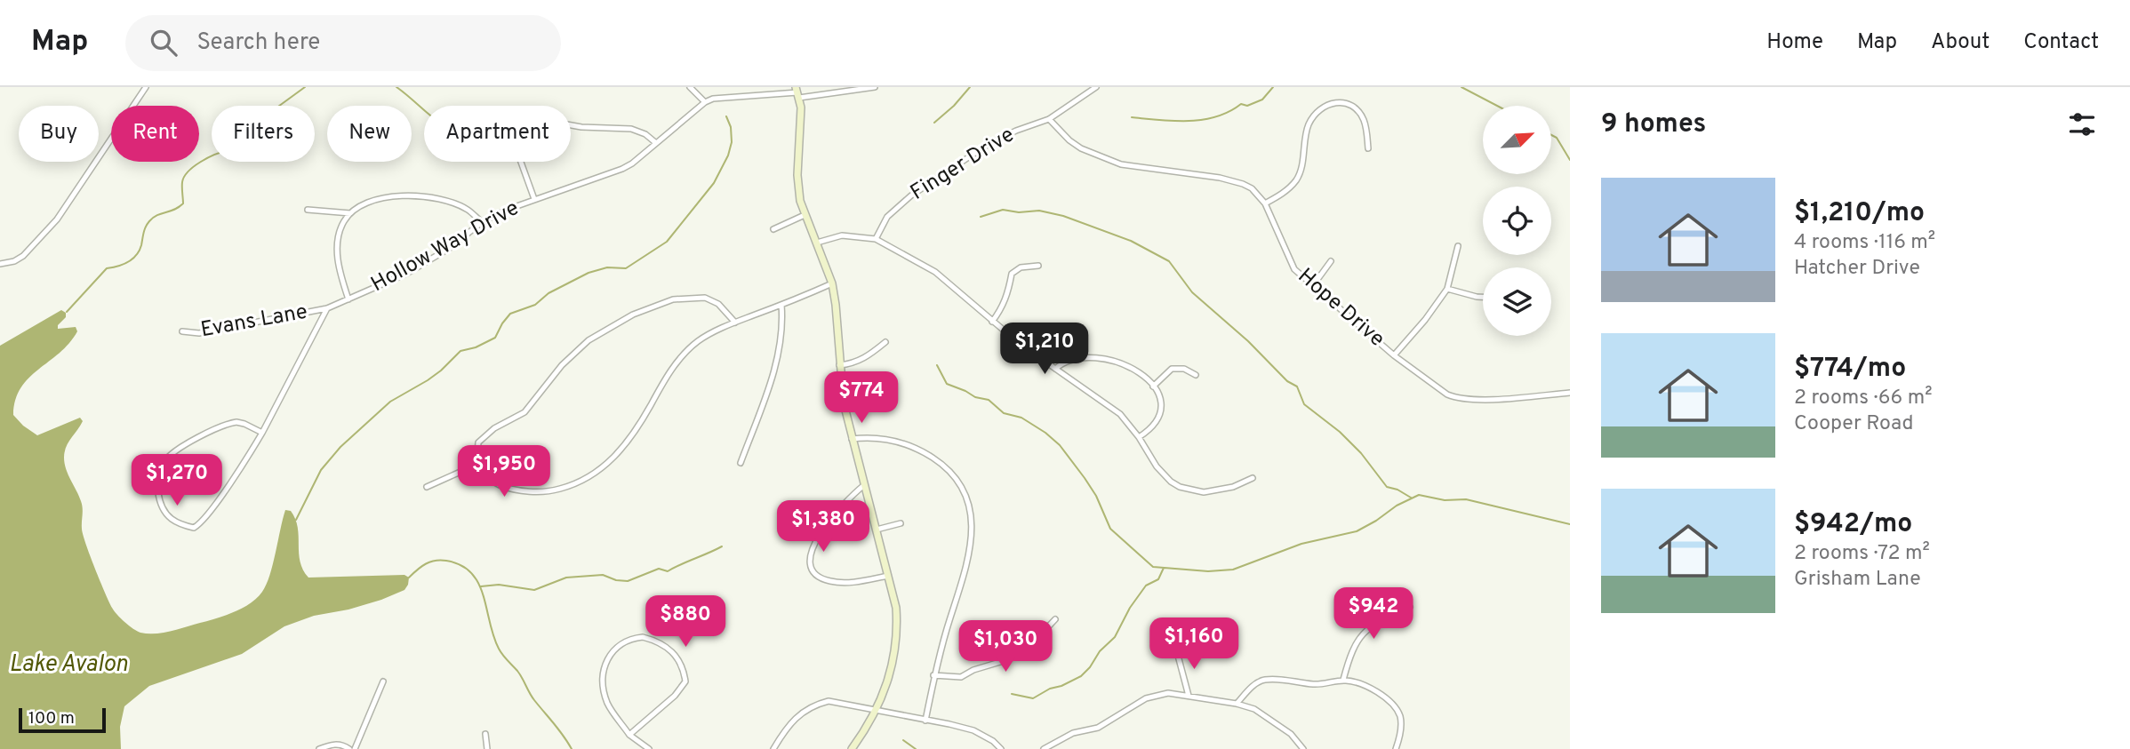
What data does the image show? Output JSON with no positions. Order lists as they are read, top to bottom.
{
  "streets": {
    "street": [
      "Finger Drive",
      "Hollow Way Drive",
      "Hope Drive",
      "Evans Lane"
    ]
  },
  "crossings": [
    ["Finger Drive", "Hope Drive"],
    ["Hollow Way Drive", "Evans Lane"]
  ],
  "water": ["Lake Avalon"],
  "scale_bar": "100 m",
  "north": "top right",
  "page": {
    "header": "Map",
    "search": "Search here",
    "nav": [
      "Home",
      "Map",
      "About",
      "Contact"
    ],
    "heading": "9 homes",
    "chip": [
      "Buy",
      "Rent",
      "Filters",
      "New",
      "Apartment"
    ],
    "list": [
      {
        "name": "$1,210/mo",
        "note": "4 rooms · 116 m² · Hatcher Drive"
      },
      {
        "name": "$774/mo",
        "note": "2 rooms · 66 m² · Cooper Road"
      },
      {
        "name": "$942/mo",
        "note": "2 rooms · 72 m² · Grisham Lane"
      }
    ],
    "price": [
      "$1,210",
      "$774",
      "$1,950",
      "$1,270",
      "$1,380",
      "$942",
      "$880",
      "$1,160",
      "$1,030"
    ],
    "scale": "100 m"
  }
}
